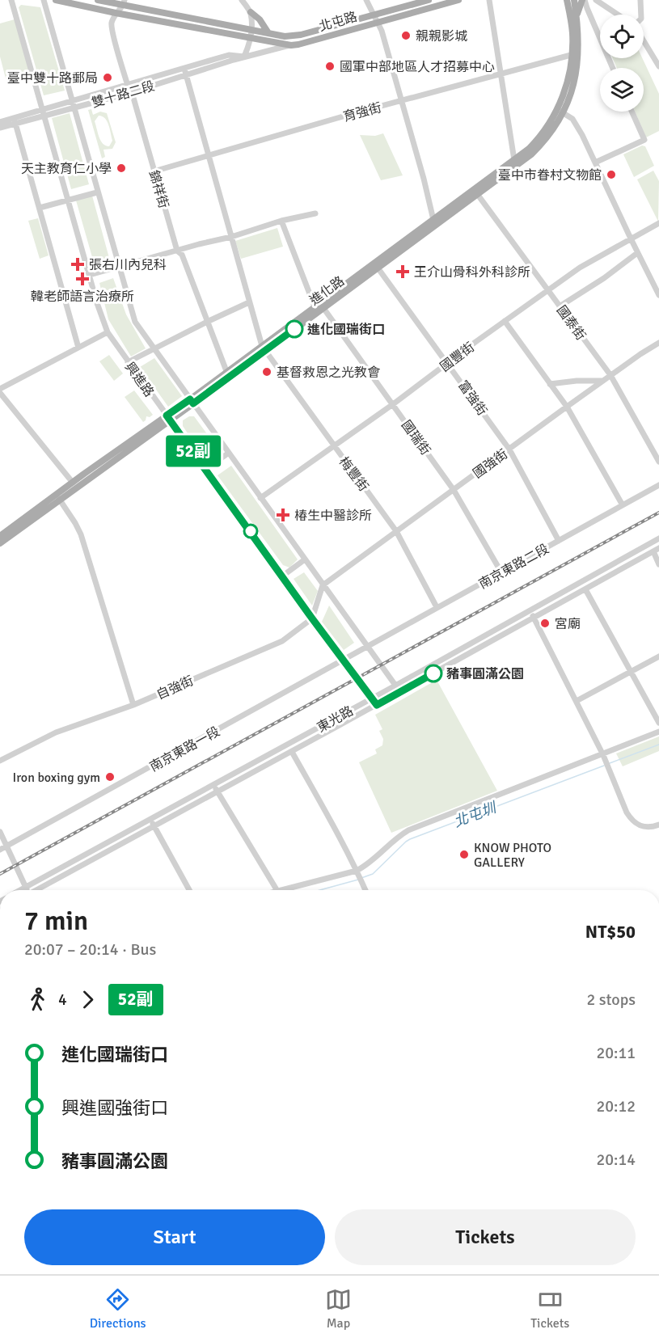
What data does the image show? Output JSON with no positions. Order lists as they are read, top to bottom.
{
  "streets": {
    "main road": ["北屯路", "進化路"],
    "street": [
      "雙十路二段",
      "育強街",
      "錦祥街",
      "國泰街",
      "國豐街",
      "興進路",
      "富強街",
      "國瑞街",
      "國強街",
      "梅豐街",
      "南京東路二段",
      "自強街",
      "東光路",
      "南京東路一段"
    ]
  },
  "crossings": [
    ["北屯路", "雙十路二段"],
    ["雙十路二段", "錦祥街"],
    ["雙十路二段", "興進路"],
    ["雙十路二段", "梅豐街"],
    ["育強街", "錦祥街"],
    ["育強街", "進化路"],
    ["育強街", "梅豐街"],
    ["錦祥街", "進化路"],
    ["進化路", "國泰街"],
    ["進化路", "興進路"],
    ["進化路", "富強街"],
    ["進化路", "國瑞街"],
    ["進化路", "梅豐街"],
    ["國泰街", "國豐街"],
    ["國泰街", "國強街"],
    ["國豐街", "富強街"],
    ["國豐街", "國瑞街"],
    ["國豐街", "梅豐街"],
    ["興進路", "自強街"],
    ["興進路", "東光路"],
    ["興進路", "南京東路一段"],
    ["富強街", "國強街"],
    ["富強街", "南京東路二段"],
    ["國瑞街", "國強街"],
    ["國瑞街", "南京東路二段"],
    ["國強街", "梅豐街"],
    ["梅豐街", "南京東路二段"],
    ["南京東路二段", "南京東路一段"]
  ],
  "water": ["北屯圳"],
  "places": {
    "other": [
      "親親影城",
      "國軍中部地區人才招募中心",
      "臺中雙十路郵局",
      "天主教育仁小學",
      "臺中市眷村文物館",
      "進化國瑞街口",
      "基督救恩之光教會",
      "宮廟",
      "豬事圓滿公園",
      "Iron boxing gym",
      "KNOW PHOTO GALLERY"
    ],
    "health": [
      "張右川內兒科",
      "王介山骨科外科診所",
      "韓老師語言治療所",
      "椿生中醫診所"
    ]
  },
  "lines": ["bus line 52副"],
  "page": {
    "on_map": "52副",
    "heading": ["7 min", "20:07 – 20:14 · Bus", "NT$50"],
    "legs": ["4", "52副", "2 stops"],
    "list": [
      {
        "name": "進化國瑞街口",
        "value": "20:11"
      },
      {
        "name": "興進國強街口",
        "value": "20:12"
      },
      {
        "name": "豬事圓滿公園",
        "value": "20:14"
      }
    ],
    "buttons": ["Start", "Tickets"],
    "tabs": ["Directions", "Map", "Tickets"]
  }
}
